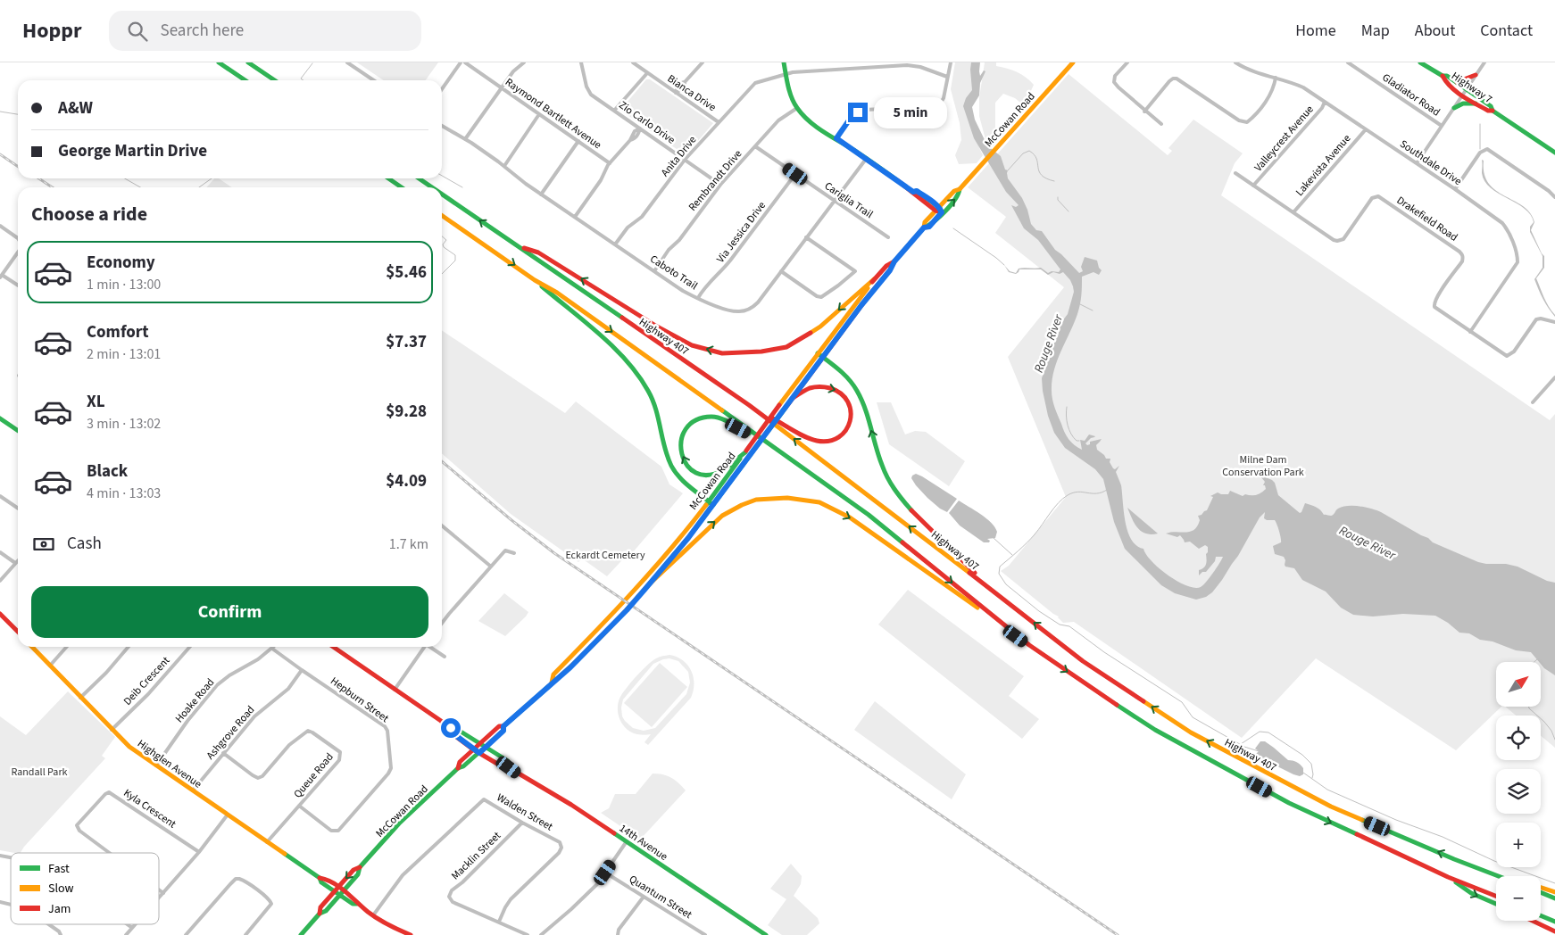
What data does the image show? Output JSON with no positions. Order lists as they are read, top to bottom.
{
  "streets": {
    "main road": [
      "Highway 7",
      "McCowan Road",
      "Highway 407",
      "Highglen Avenue",
      "14th Avenue"
    ],
    "street": [
      "Bianca Drive",
      "Gladiator Road",
      "Raymond Bartlett Avenue",
      "Zio Carlo Drive",
      "Valleycrest Avenue",
      "Anita Drive",
      "Southdale Drive",
      "Lakevista Avenue",
      "Rembrandt Drive",
      "Cariglia Trail",
      "Drakefield Road",
      "Via Jessica Drive",
      "Caboto Trail",
      "Deib Crescent",
      "Hepburn Street",
      "Hoake Road",
      "Ashgrove Road",
      "Queue Road",
      "Kyla Crescent",
      "Walden Street",
      "Macklin Street",
      "Quantum Street"
    ]
  },
  "crossings": [
    ["Bianca Drive", "Anita Drive"],
    ["McCowan Road", "Highglen Avenue"],
    ["McCowan Road", "14th Avenue"],
    ["Zio Carlo Drive", "Anita Drive"],
    ["Zio Carlo Drive", "Rembrandt Drive"],
    ["Valleycrest Avenue", "Southdale Drive"],
    ["Valleycrest Avenue", "Drakefield Road"],
    ["Anita Drive", "Caboto Trail"],
    ["Southdale Drive", "Lakevista Avenue"],
    ["Southdale Drive", "Drakefield Road"],
    ["Lakevista Avenue", "Drakefield Road"],
    ["Rembrandt Drive", "Cariglia Trail"],
    ["Rembrandt Drive", "Caboto Trail"],
    ["Cariglia Trail", "Via Jessica Drive"],
    ["Cariglia Trail", "Caboto Trail"],
    ["Via Jessica Drive", "Caboto Trail"],
    ["Deib Crescent", "Highglen Avenue"],
    ["Hepburn Street", "Hoake Road"],
    ["Hepburn Street", "Ashgrove Road"],
    ["Hepburn Street", "Queue Road"],
    ["Hoake Road", "Highglen Avenue"],
    ["Ashgrove Road", "Highglen Avenue"],
    ["Ashgrove Road", "Queue Road"],
    ["Highglen Avenue", "Queue Road"],
    ["Highglen Avenue", "Walden Street"],
    ["Walden Street", "Macklin Street"]
  ],
  "water": ["Rouge River"],
  "parks": ["Milne Dam Conservation Park", "Eckardt Cemetery", "Randall Park"],
  "legend": ["Fast", "Slow", "Jam"],
  "north": "top right",
  "page": {
    "header": "Hoppr",
    "search": "Search here",
    "nav": [
      "Home",
      "Map",
      "About",
      "Contact"
    ],
    "banner": ["A&W", "George Martin Drive"],
    "bubble": "5 min",
    "heading": "Choose a ride",
    "list": [
      {
        "name": "Economy",
        "note": "1 min · 13:00",
        "value": "$5.46"
      },
      {
        "name": "Comfort",
        "note": "2 min · 13:01",
        "value": "$7.37"
      },
      {
        "name": "XL",
        "note": "3 min · 13:02",
        "value": "$9.28"
      },
      {
        "name": "Black",
        "note": "4 min · 13:03",
        "value": "$4.09"
      }
    ],
    "pay": ["Cash", "1.7 km"],
    "buttons": "Confirm",
    "map_buttons": ["+", "−"]
  }
}
